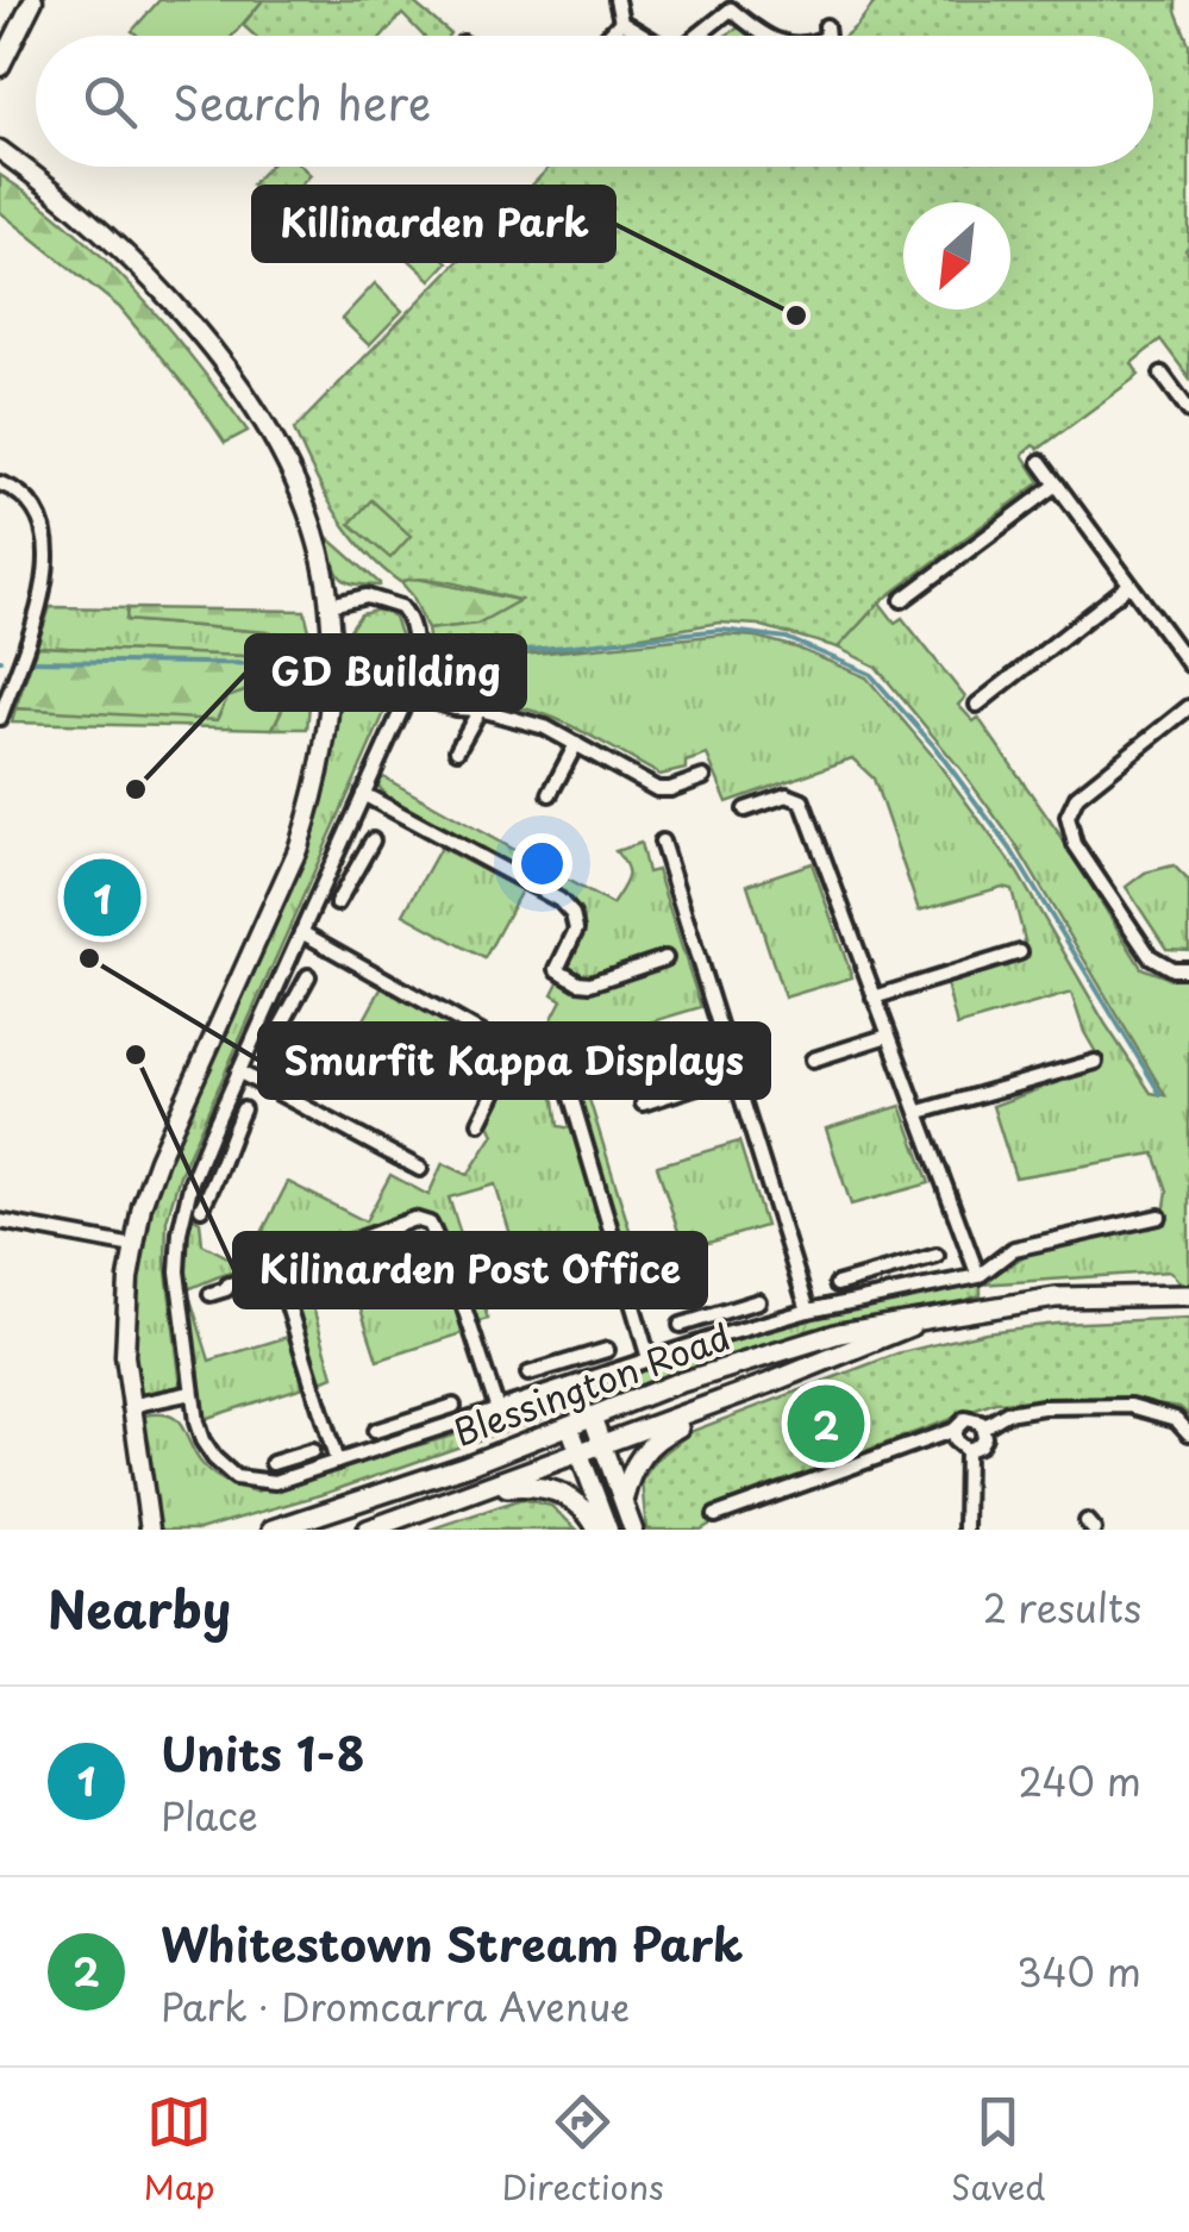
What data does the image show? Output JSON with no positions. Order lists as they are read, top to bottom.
{
  "streets": {
    "main road": ["Blessington Road"]
  },
  "places": [
    "Killinarden Park",
    "GD Building",
    "Smurfit Kappa Displays",
    "Kilinarden Post Office"
  ],
  "north": "bottom left",
  "page": {
    "search": "Search here",
    "pins": ["1", "2"],
    "heading": ["Nearby", "2 results"],
    "list": [
      {
        "mark": "1",
        "name": "Units 1-8",
        "note": "Place",
        "value": "240 m"
      },
      {
        "mark": "2",
        "name": "Whitestown Stream Park",
        "note": "Park · Dromcarra Avenue",
        "value": "340 m"
      }
    ],
    "nav": ["Map", "Directions", "Saved"]
  }
}
